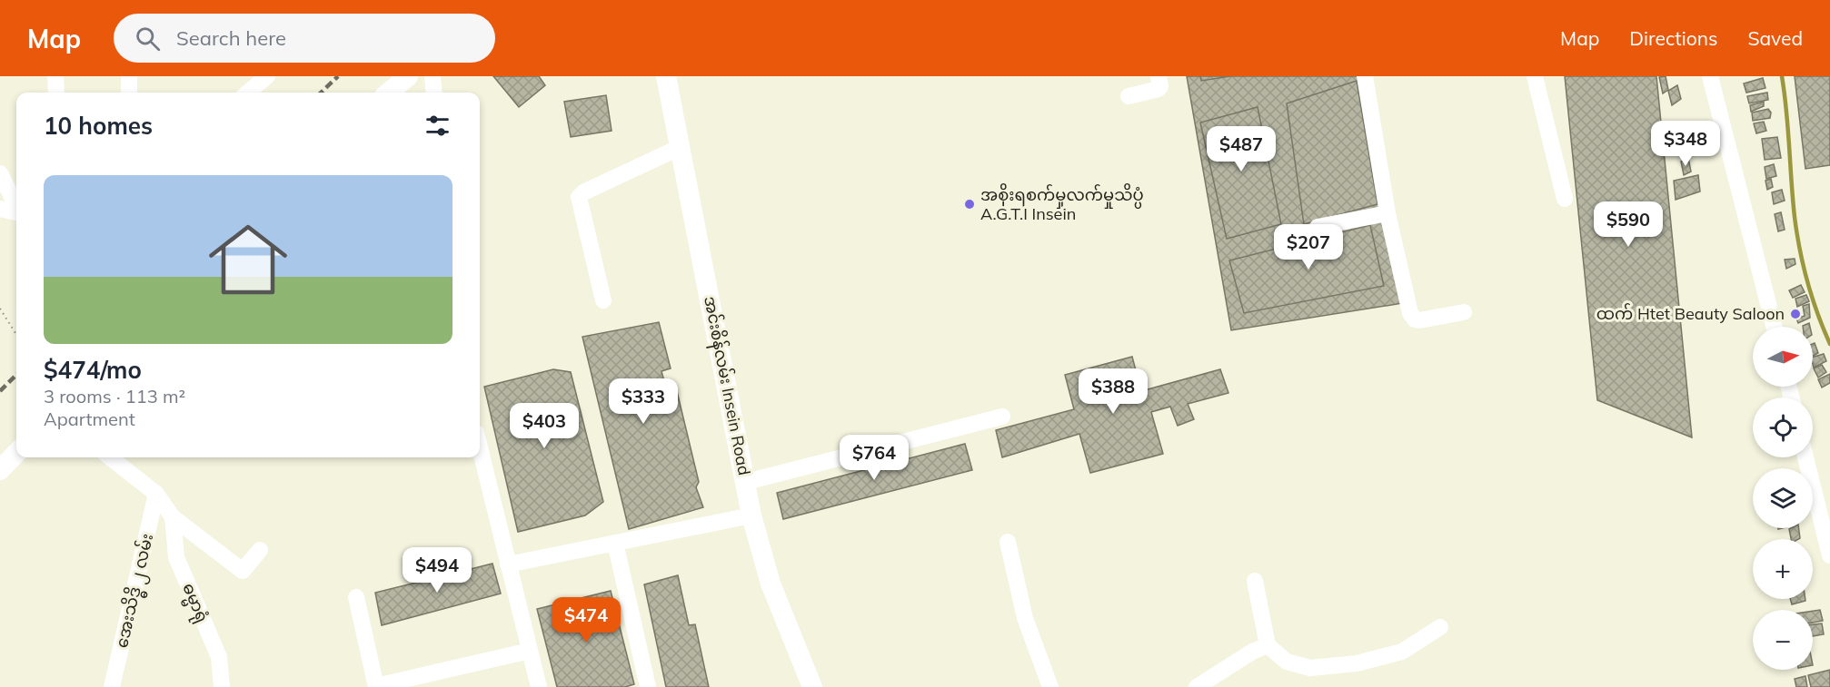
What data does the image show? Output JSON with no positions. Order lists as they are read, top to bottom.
{
  "streets": {
    "main road": ["အင်းစိန်လမ်း Insein Road"],
    "street": ["အေးသိဒ္ဓိ ၂ လမ်း", "ဓမ္မာရုံ"]
  },
  "places": ["အစိုးရစက်မှုလက်မှုသိပ္ပံ A.G.T.I Insein", "ထက် Htet Beauty Saloon"],
  "north": "right",
  "page": {
    "header": "Map",
    "search": "Search here",
    "nav": ["Map", "Directions", "Saved"],
    "heading": "10 homes",
    "price": [
      "$348",
      "$487",
      "$590",
      "$207",
      "$388",
      "$333",
      "$403",
      "$764",
      "$494",
      "$474"
    ],
    "list": [
      {
        "name": "$474/mo",
        "note": "3 rooms · 113 m² · Apartment"
      }
    ],
    "map_buttons": ["+", "−"]
  }
}
